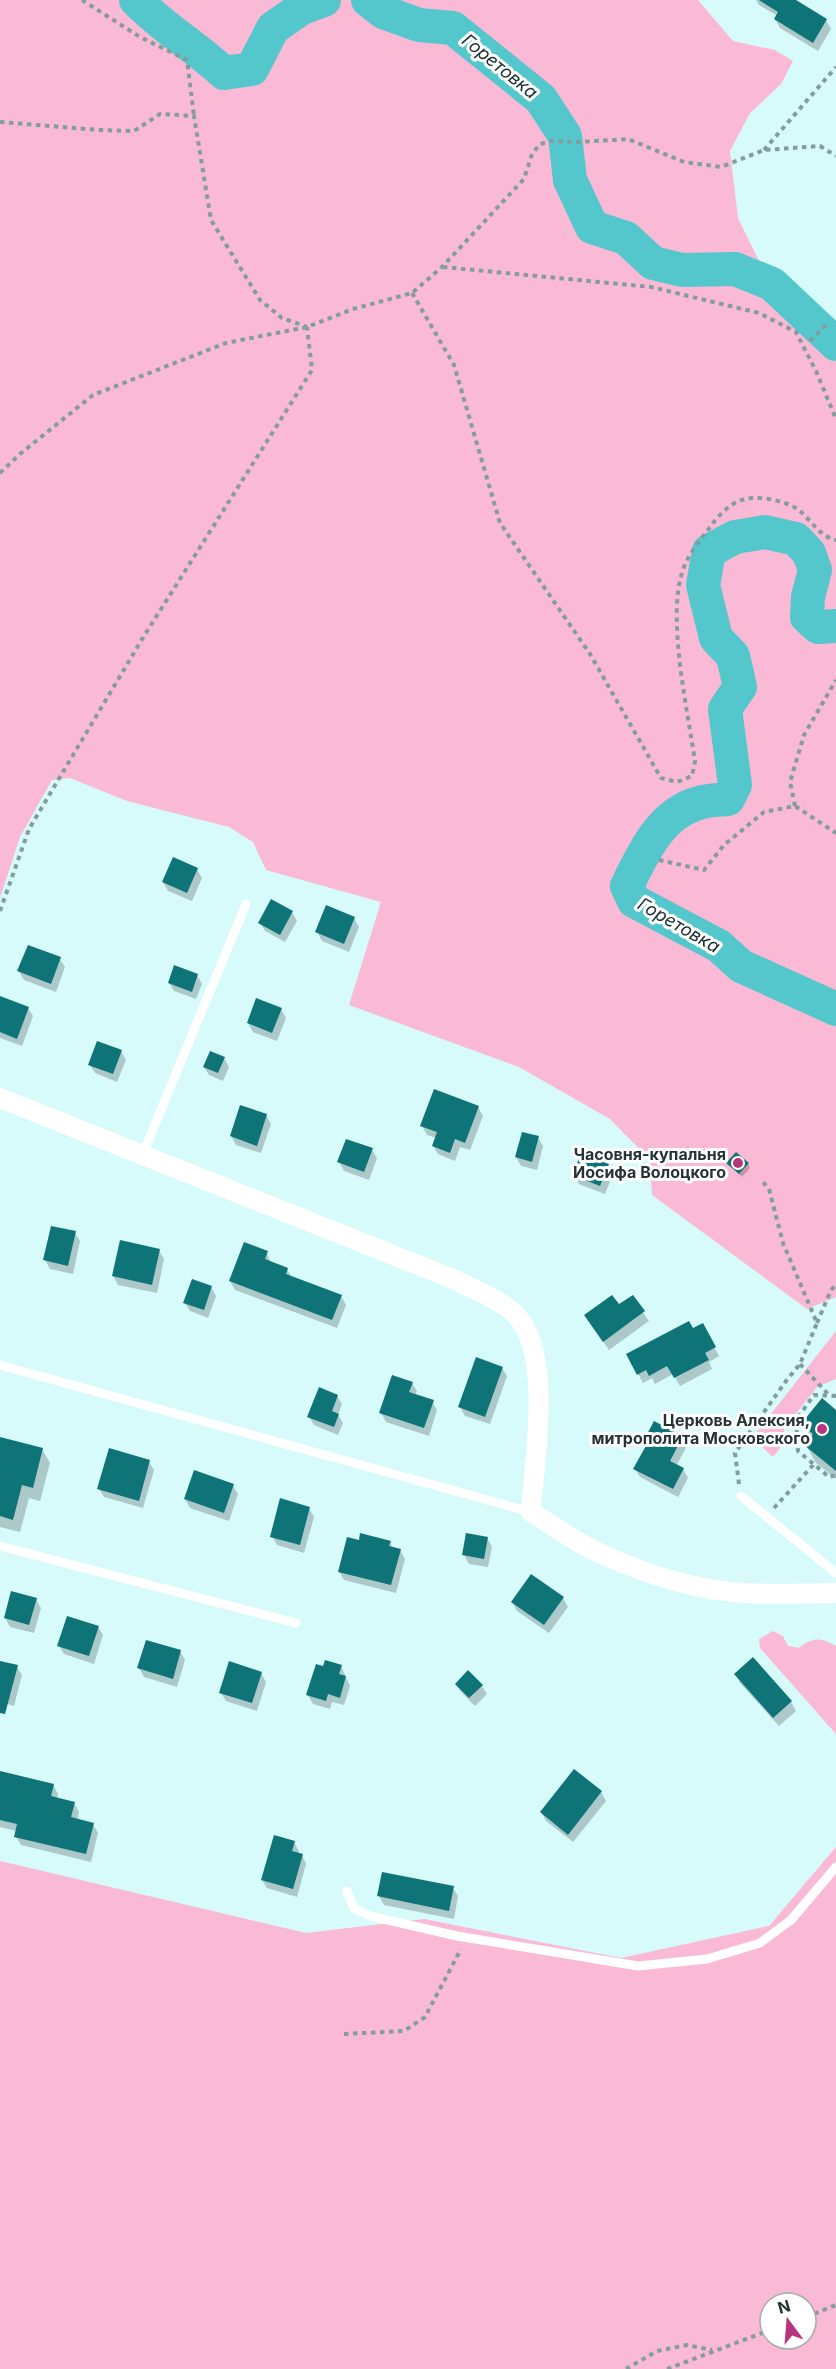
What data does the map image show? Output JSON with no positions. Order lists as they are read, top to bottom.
{
  "water": ["Горетовка"],
  "places": ["Часовня-купальня Иосифа Волоцкого", "Церковь Алексия, митрополита Московского"],
  "north": "top"
}
